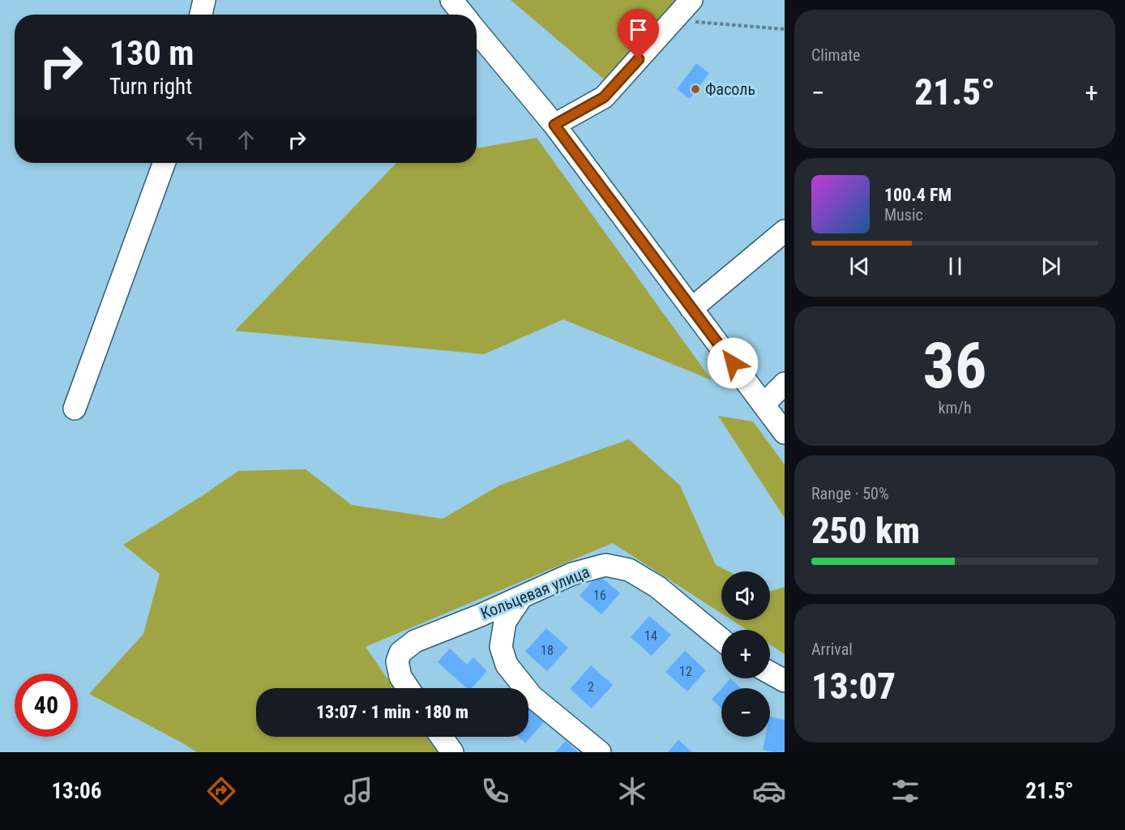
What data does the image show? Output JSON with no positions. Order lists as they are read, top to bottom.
{
  "streets": {
    "street": ["Кольцевая улица"]
  },
  "places": ["Фасоль"],
  "house_numbers": [
    "16",
    "14",
    "18",
    "12",
    "2"
  ],
  "page": {
    "tile": [
      "Climate",
      ["36", "km/h"],
      ["Range · 50%", "250 km"],
      ["Arrival", "13:07"]
    ],
    "turn": ["130 m", "Turn right"],
    "heat": ["−", "21.5°", "+"],
    "song": ["100.4 FM", "Music"],
    "map_buttons": ["+", "−"],
    "limit": "40",
    "trip": "13:07 · 1 min · 180 m",
    "tabs": ["13:06", "21.5°"]
  }
}
